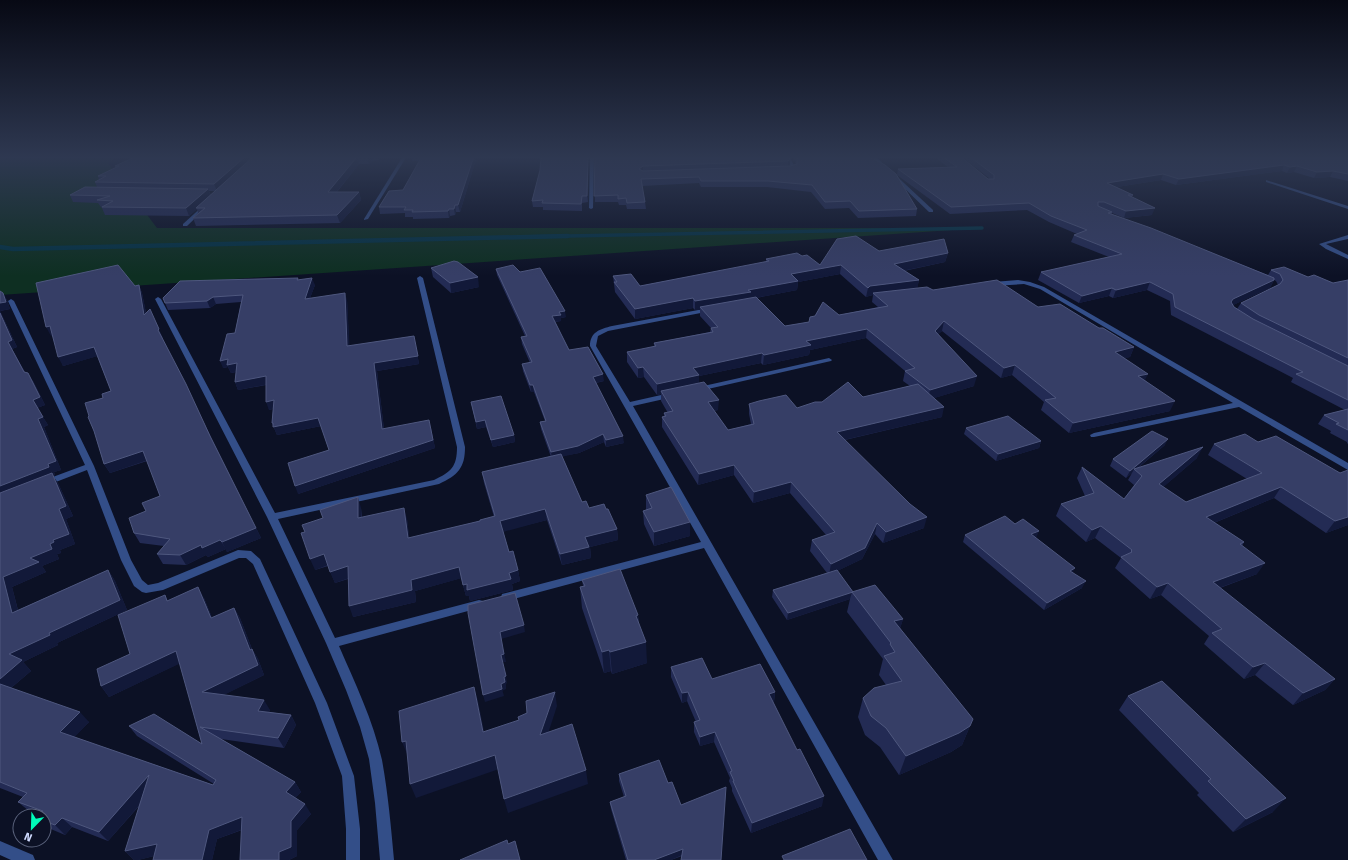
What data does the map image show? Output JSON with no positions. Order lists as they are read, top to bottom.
{
  "north": "bottom left"
}
